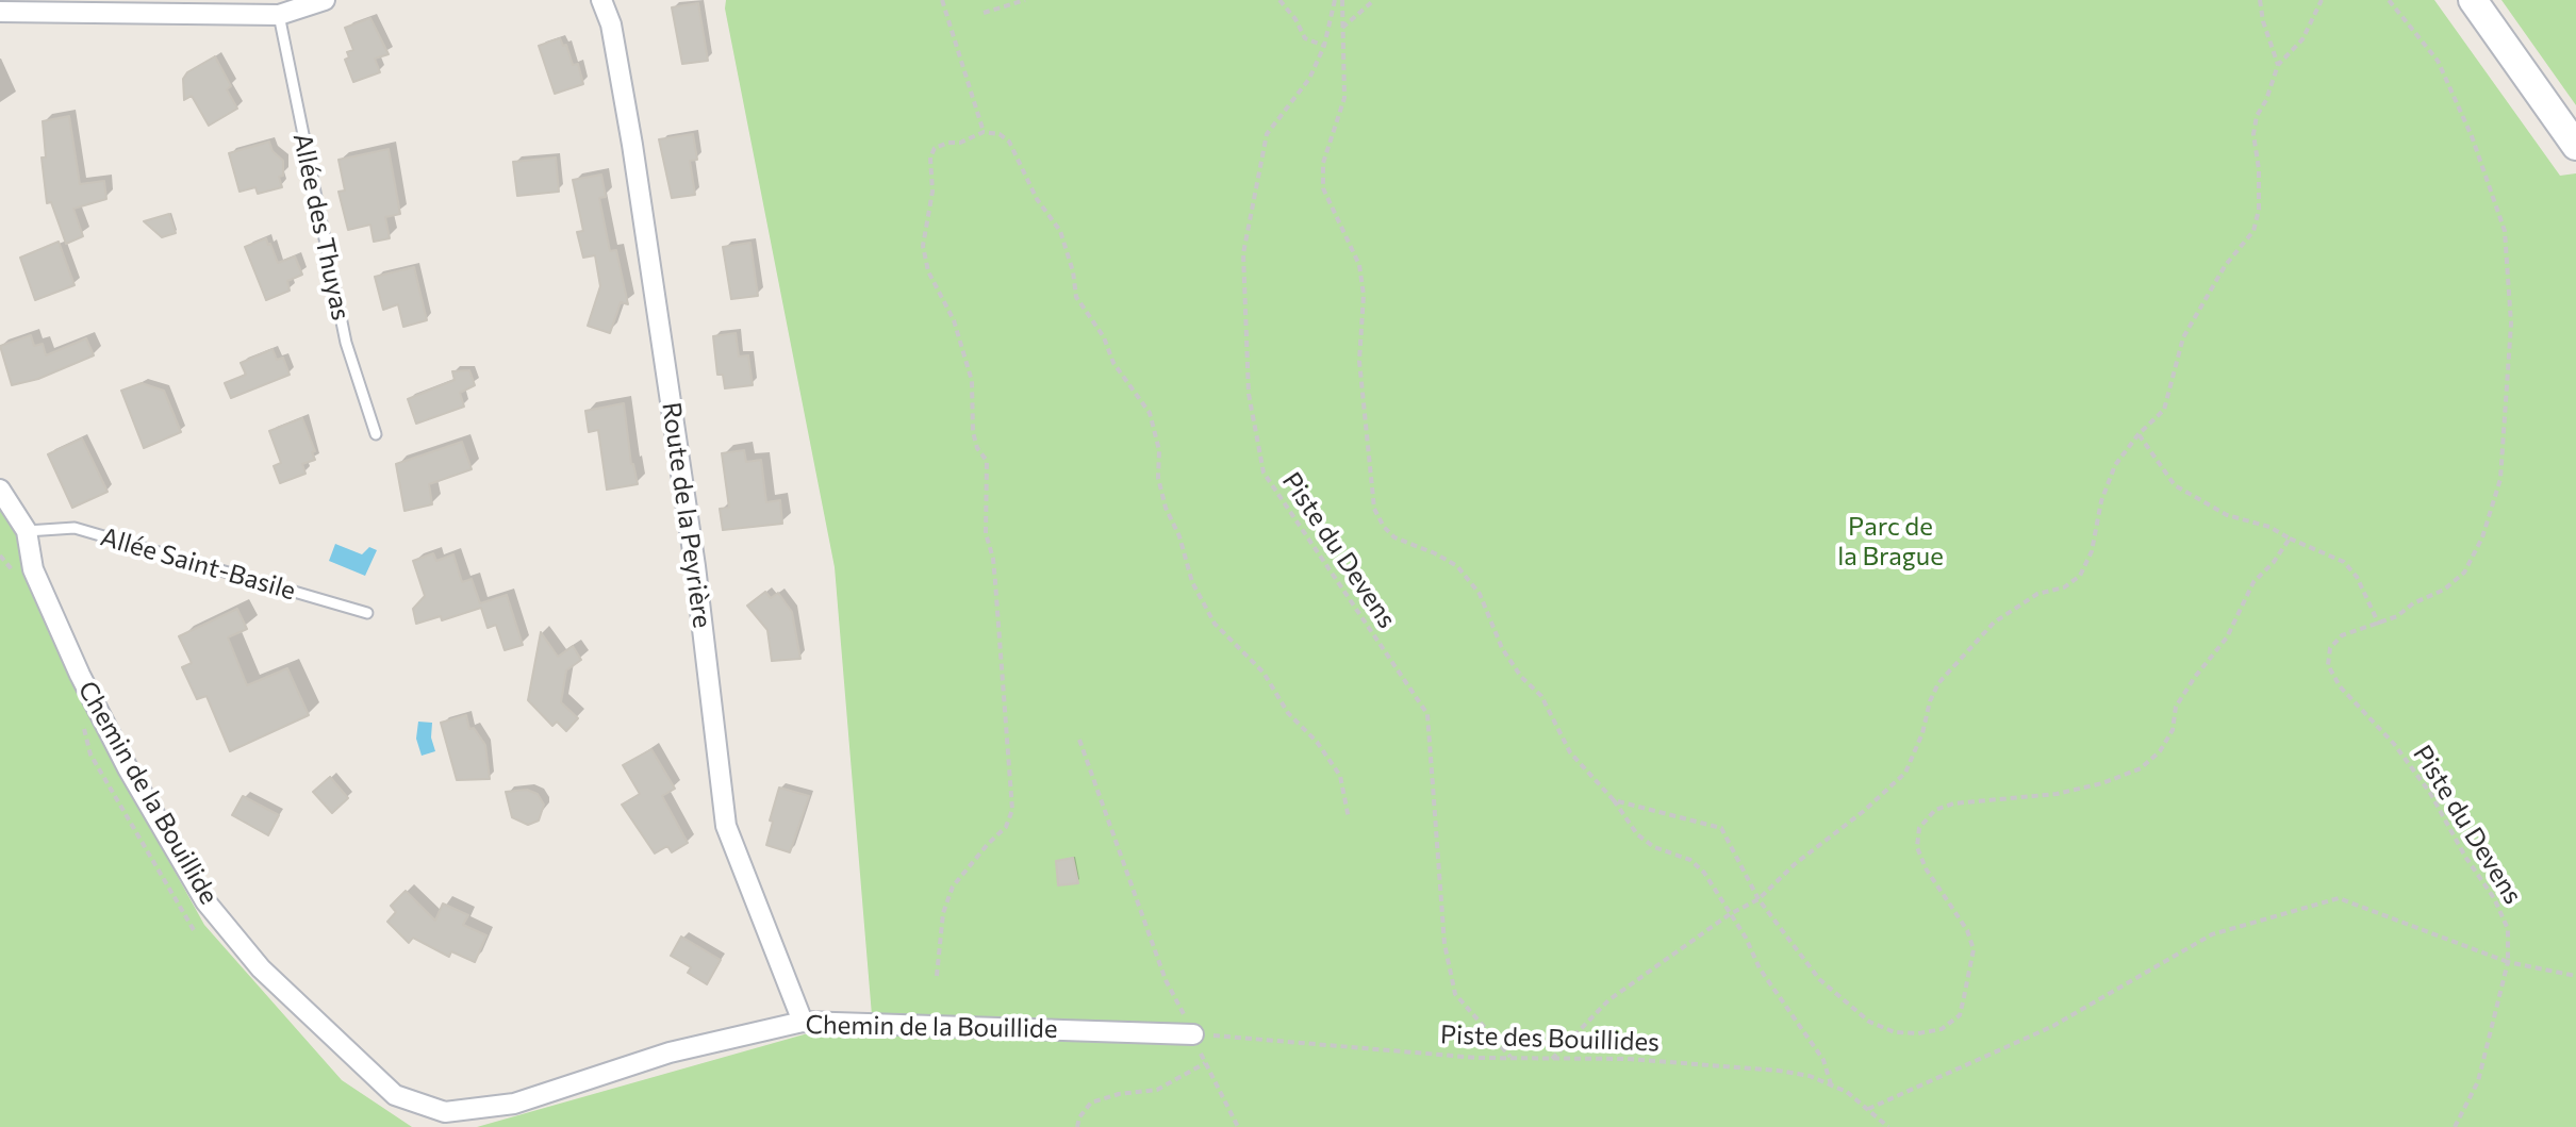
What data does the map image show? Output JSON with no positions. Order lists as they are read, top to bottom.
{
  "streets": {
    "street": ["Route de la Peyrière", "Chemin de la Bouillide"],
    "lane": ["Allée des Thuyas", "Allée Saint-Basile"],
    "path": ["Piste du Devens", "Piste des Bouillides"]
  },
  "crossings": [
    ["Route de la Peyrière", "Chemin de la Bouillide"],
    ["Piste du Devens", "Piste des Bouillides"],
    ["Allée Saint-Basile", "Chemin de la Bouillide"],
    ["Chemin de la Bouillide", "Piste des Bouillides"]
  ],
  "parks": ["Parc de la Brague"]
}
